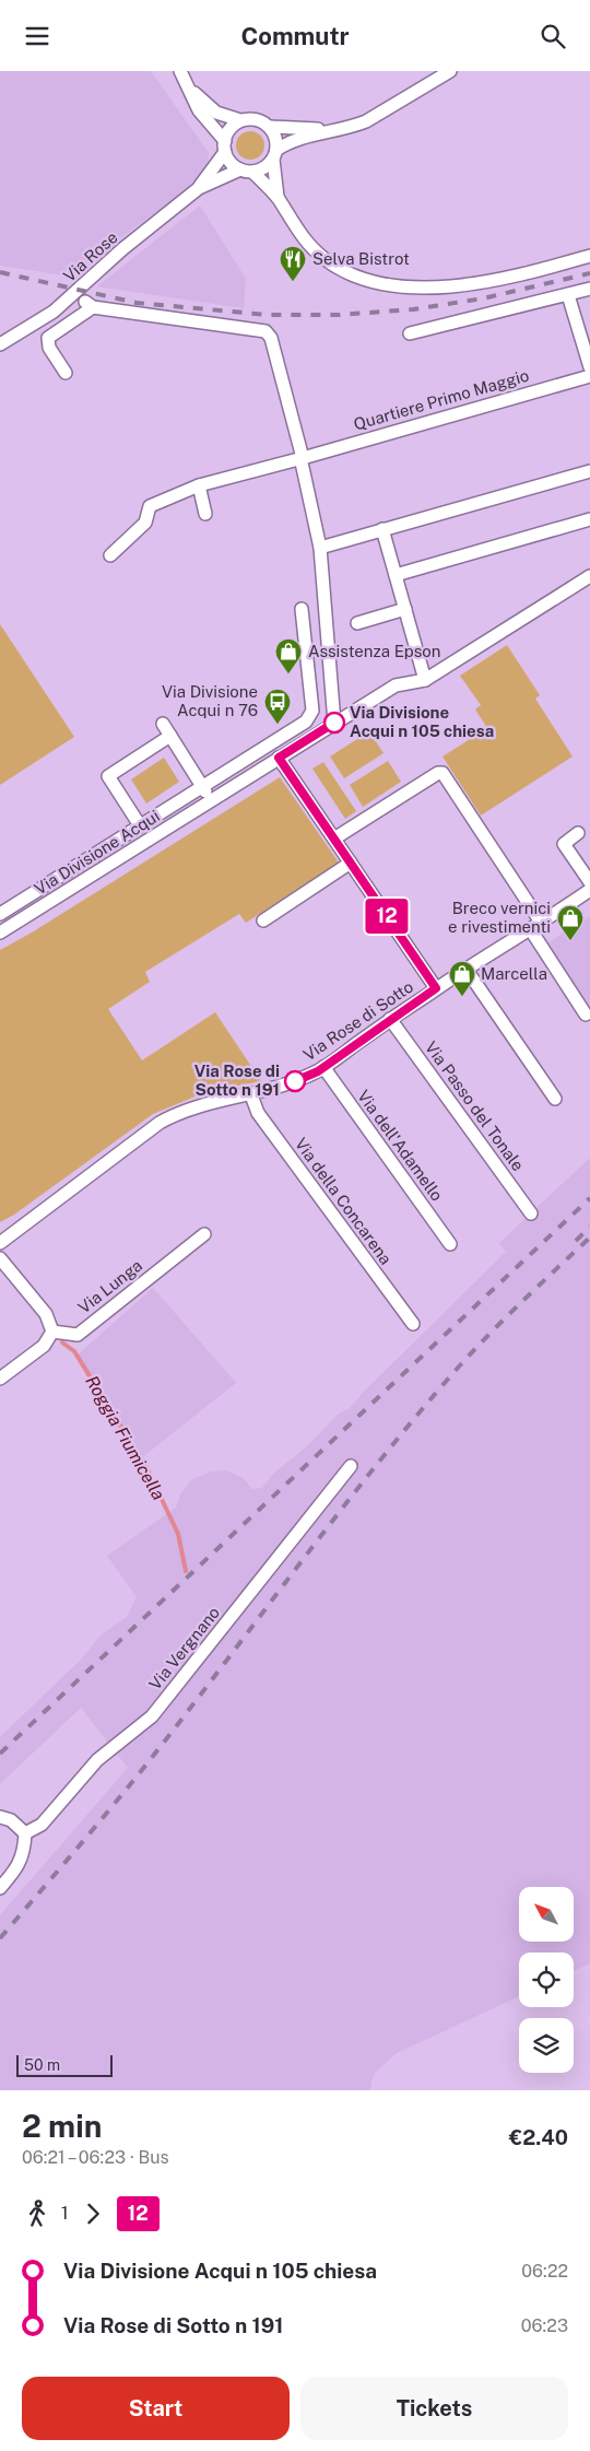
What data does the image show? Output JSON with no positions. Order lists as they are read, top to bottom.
{
  "streets": {
    "street": [
      "Via Rose",
      "Quartiere Primo Maggio",
      "Via Divisione Acqui",
      "Via Rose di Sotto",
      "Via Passo del Tonale",
      "Via dell'Adamello",
      "Via della Concarena",
      "Via Lunga",
      "Via Vergnano"
    ]
  },
  "crossings": [
    ["Via Rose di Sotto", "Via Passo del Tonale"],
    ["Via Rose di Sotto", "Via dell'Adamello"],
    ["Via Rose di Sotto", "Via della Concarena"]
  ],
  "water": ["Roggia Fiumicella"],
  "places": {
    "restaurant": ["Selva Bistrot"],
    "shop": ["Assistenza Epson", "Breco vernici e rivestimenti", "Marcella"],
    "other": ["Via Divisione Acqui n 105 chiesa", "Via Rose di Sotto n 191"],
    "bus stop": ["Via Divisione Acqui n 76"]
  },
  "lines": ["bus line 12"],
  "scale_bar": "50 m",
  "north": "top left",
  "page": {
    "header": "Commutr",
    "on_map": "12",
    "scale": "50 m",
    "heading": ["2 min", "06:21 – 06:23 · Bus", "€2.40"],
    "legs": ["1", "12"],
    "list": [
      {
        "name": "Via Divisione Acqui n 105 chiesa",
        "value": "06:22"
      },
      {
        "name": "Via Rose di Sotto n 191",
        "value": "06:23"
      }
    ],
    "buttons": ["Start", "Tickets"]
  }
}
